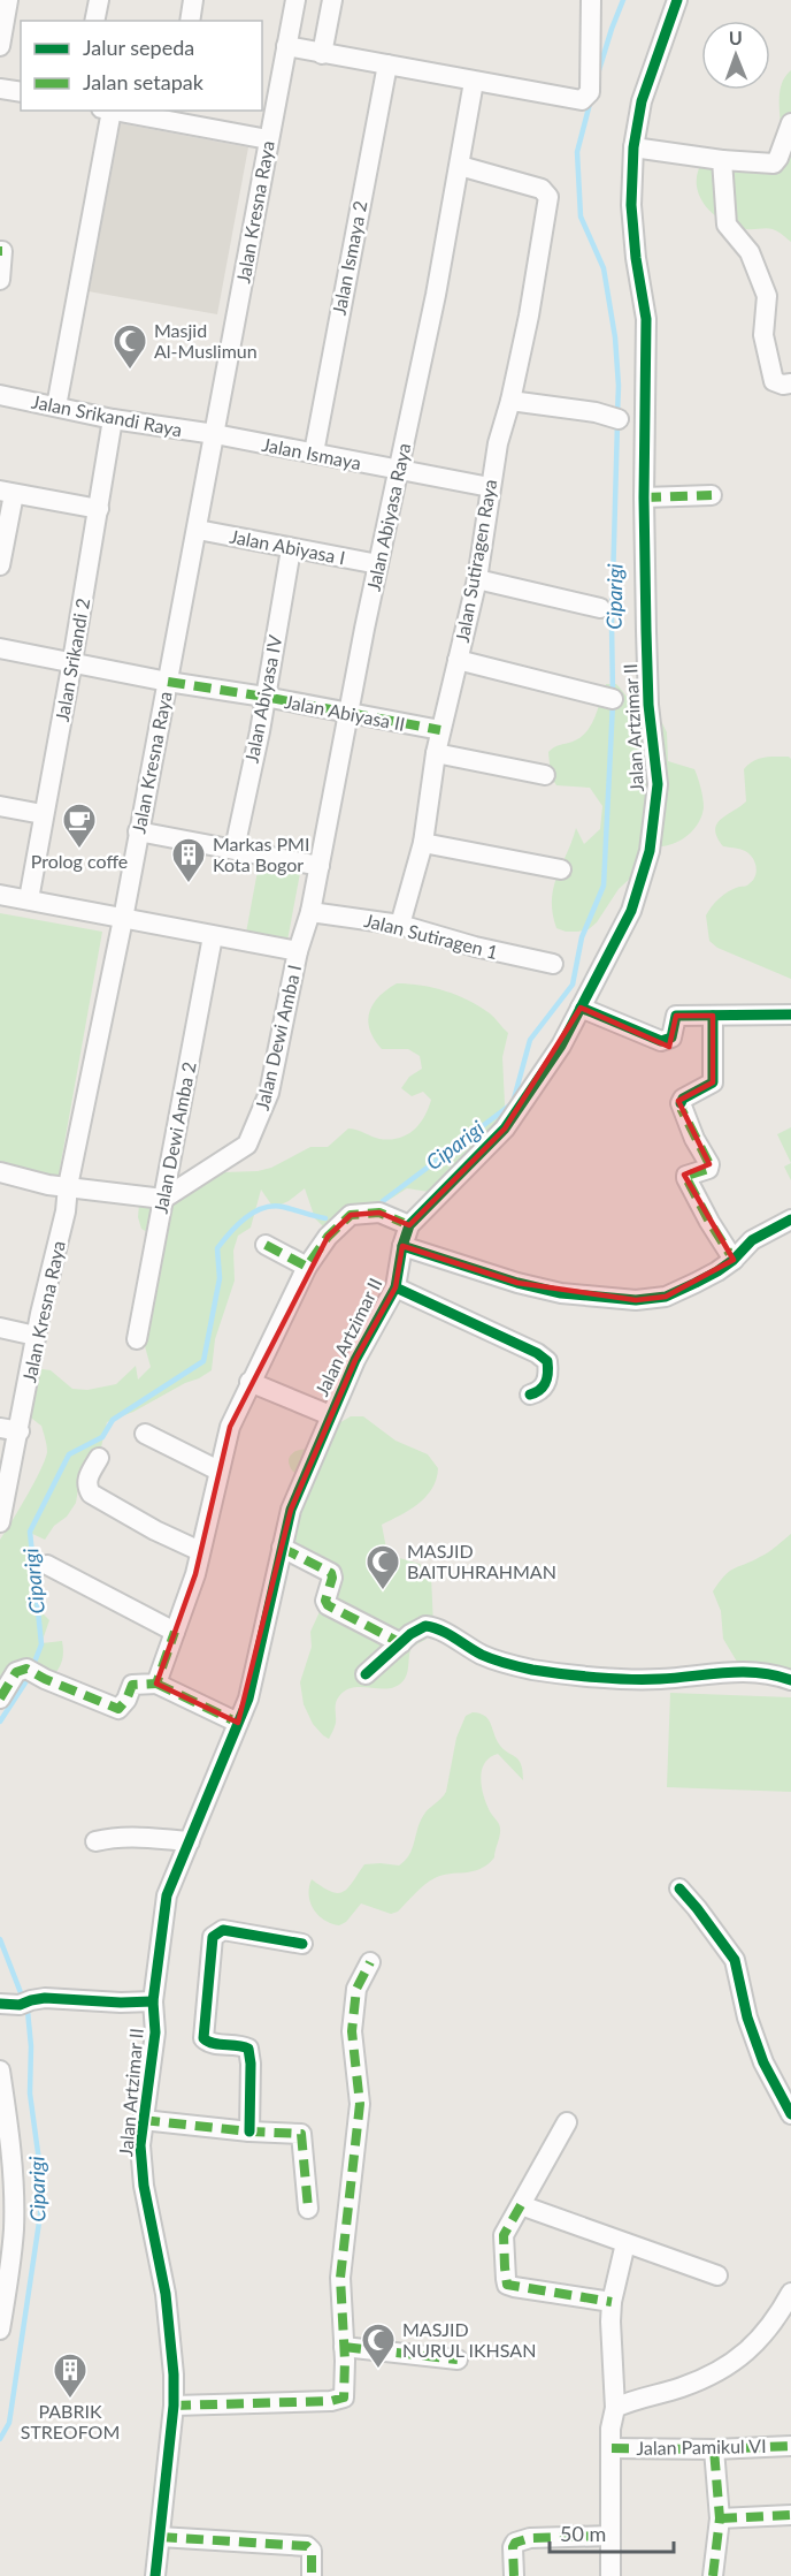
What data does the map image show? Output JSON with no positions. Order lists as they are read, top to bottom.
{
  "streets": {
    "street": [
      "Jalan Kresna Raya",
      "Jalan Ismaya 2",
      "Jalan Srikandi Raya",
      "Jalan Ismaya",
      "Jalan Abiyasa Raya",
      "Jalan Abiyasa I",
      "Jalan Sutiragen Raya",
      "Jalan Srikandi 2",
      "Jalan Abiyasa IV",
      "Jalan Abiyasa II",
      "Jalan Artzimar II",
      "Jalan Sutiragen 1",
      "Jalan Dewi Amba I",
      "Jalan Dewi Amba 2",
      "Jalan Pamikul VI"
    ]
  },
  "crossings": [
    ["Jalan Kresna Raya", "Jalan Srikandi Raya"],
    ["Jalan Kresna Raya", "Jalan Ismaya"],
    ["Jalan Kresna Raya", "Jalan Abiyasa I"],
    ["Jalan Kresna Raya", "Jalan Abiyasa II"],
    ["Jalan Kresna Raya", "Jalan Dewi Amba I"],
    ["Jalan Ismaya 2", "Jalan Ismaya"],
    ["Jalan Srikandi Raya", "Jalan Ismaya"],
    ["Jalan Srikandi Raya", "Jalan Srikandi 2"],
    ["Jalan Ismaya", "Jalan Abiyasa Raya"],
    ["Jalan Ismaya", "Jalan Sutiragen Raya"],
    ["Jalan Abiyasa Raya", "Jalan Abiyasa I"],
    ["Jalan Abiyasa Raya", "Jalan Sutiragen Raya"],
    ["Jalan Abiyasa Raya", "Jalan Abiyasa II"],
    ["Jalan Abiyasa Raya", "Jalan Sutiragen 1"],
    ["Jalan Abiyasa Raya", "Jalan Dewi Amba I"],
    ["Jalan Abiyasa I", "Jalan Abiyasa IV"],
    ["Jalan Sutiragen Raya", "Jalan Abiyasa II"],
    ["Jalan Sutiragen Raya", "Jalan Sutiragen 1"],
    ["Jalan Srikandi 2", "Jalan Abiyasa II"],
    ["Jalan Srikandi 2", "Jalan Dewi Amba I"],
    ["Jalan Abiyasa IV", "Jalan Abiyasa II"],
    ["Jalan Dewi Amba I", "Jalan Dewi Amba 2"]
  ],
  "water": ["Ciparigi"],
  "places": {
    "mosque": ["Masjid Al-Muslimun", "MASJID BAITUHRAHMAN", "MASJID NURUL IKHSAN"],
    "cafe": ["Prolog coffe"],
    "building": ["Markas PMI Kota Bogor", "PABRIK STREOFOM"]
  },
  "legend": ["Jalur sepeda", "Jalan setapak"],
  "scale_bar": "50 m",
  "north": "top"
}
